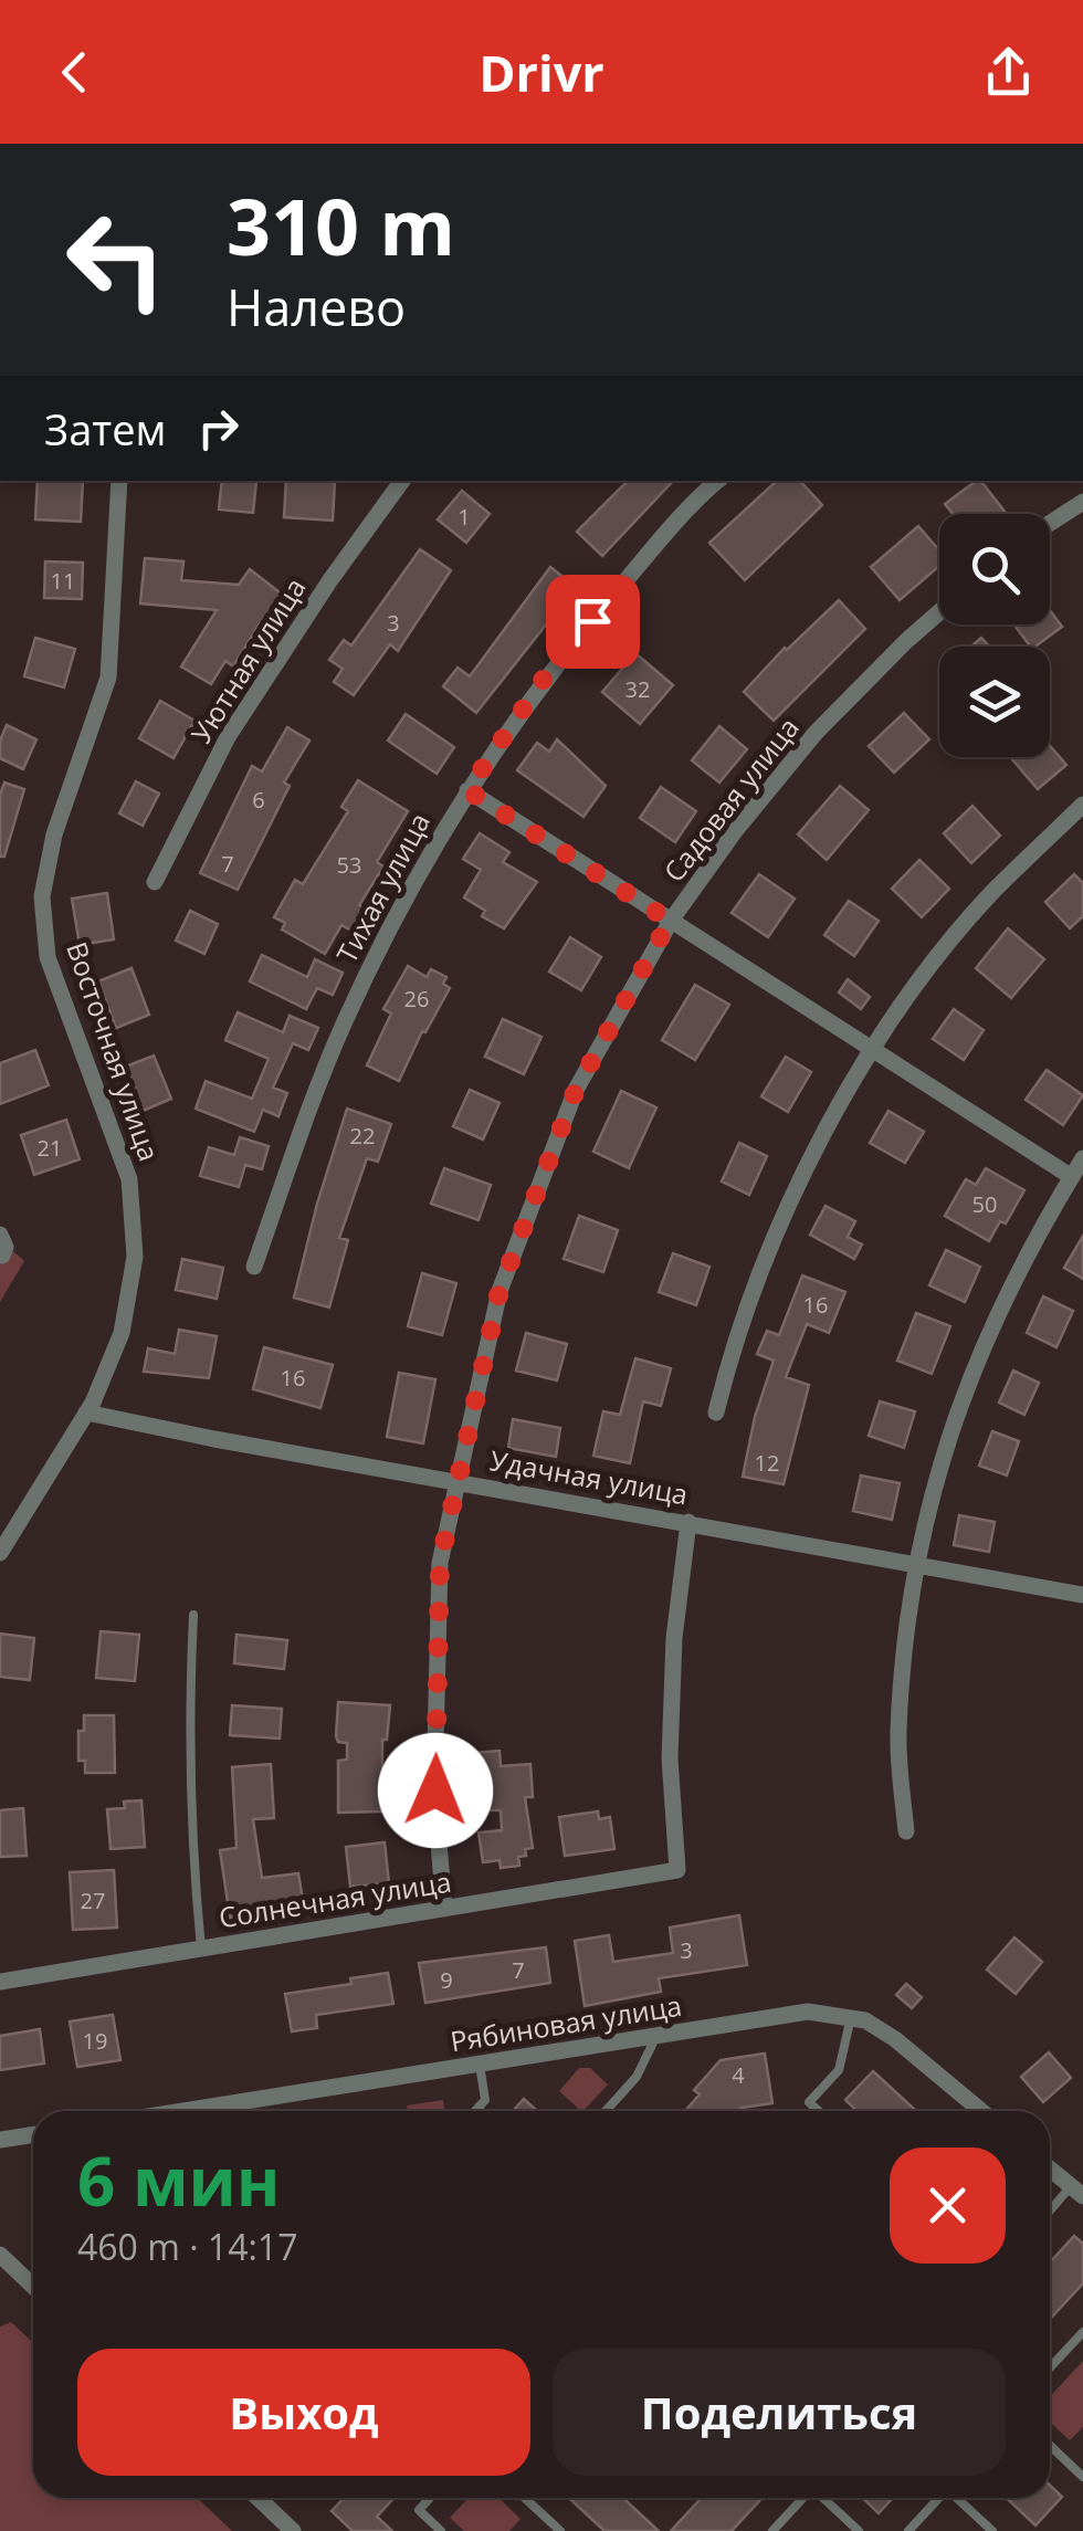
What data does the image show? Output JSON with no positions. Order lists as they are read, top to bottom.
{
  "streets": {
    "street": [
      "Уютная улица",
      "Садовая улица",
      "Тихая улица",
      "Восточная улица",
      "Удачная улица",
      "Солнечная улица",
      "Рябиновая улица"
    ]
  },
  "crossings": [
    ["Садовая улица", "Удачная улица"],
    ["Садовая улица", "Солнечная улица"],
    ["Восточная улица", "Удачная улица"],
    ["Удачная улица", "Солнечная улица"]
  ],
  "house_numbers": [
    "1",
    "11",
    "3",
    "32",
    "6",
    "7",
    "53",
    "26",
    "22",
    "21",
    "50",
    "16",
    "16",
    "12",
    "27",
    "3",
    "7",
    "9",
    "19",
    "4"
  ],
  "page": {
    "header": "Drivr",
    "turn": ["310 m", "Налево"],
    "then": "Затем",
    "heading": ["6 мин", "460 m · 14:17"],
    "buttons": ["Выход", "Поделиться"]
  }
}
